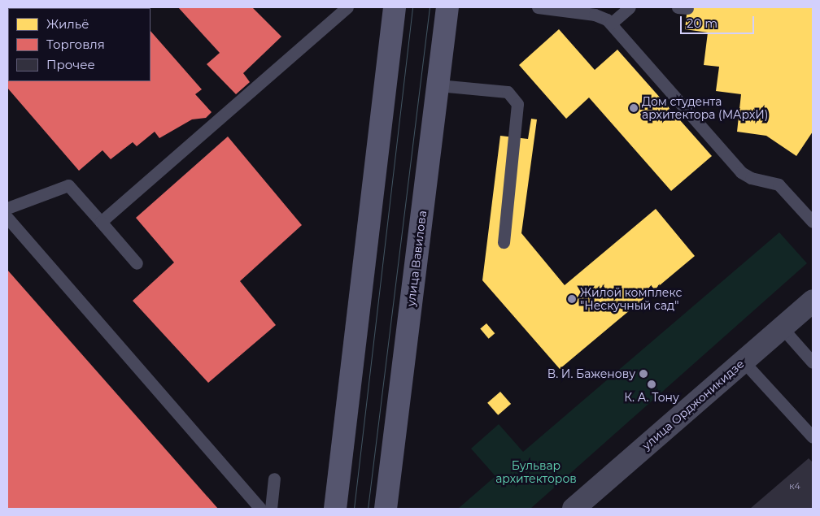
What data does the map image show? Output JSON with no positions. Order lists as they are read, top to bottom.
{
  "streets": {
    "main road": ["улица Вавилова"],
    "street": ["улица Орджоникидзе"]
  },
  "parks": ["Бульвар архитекторов"],
  "places": [
    "Дом студента архитектора (МАрхИ)",
    "Жилой комплекс \"Нескучный сад\"",
    "В. И. Баженову",
    "К. А. Тону"
  ],
  "house_numbers": ["к4"],
  "legend": ["Жильё", "Торговля", "Прочее"],
  "scale_bar": "20 m"
}
